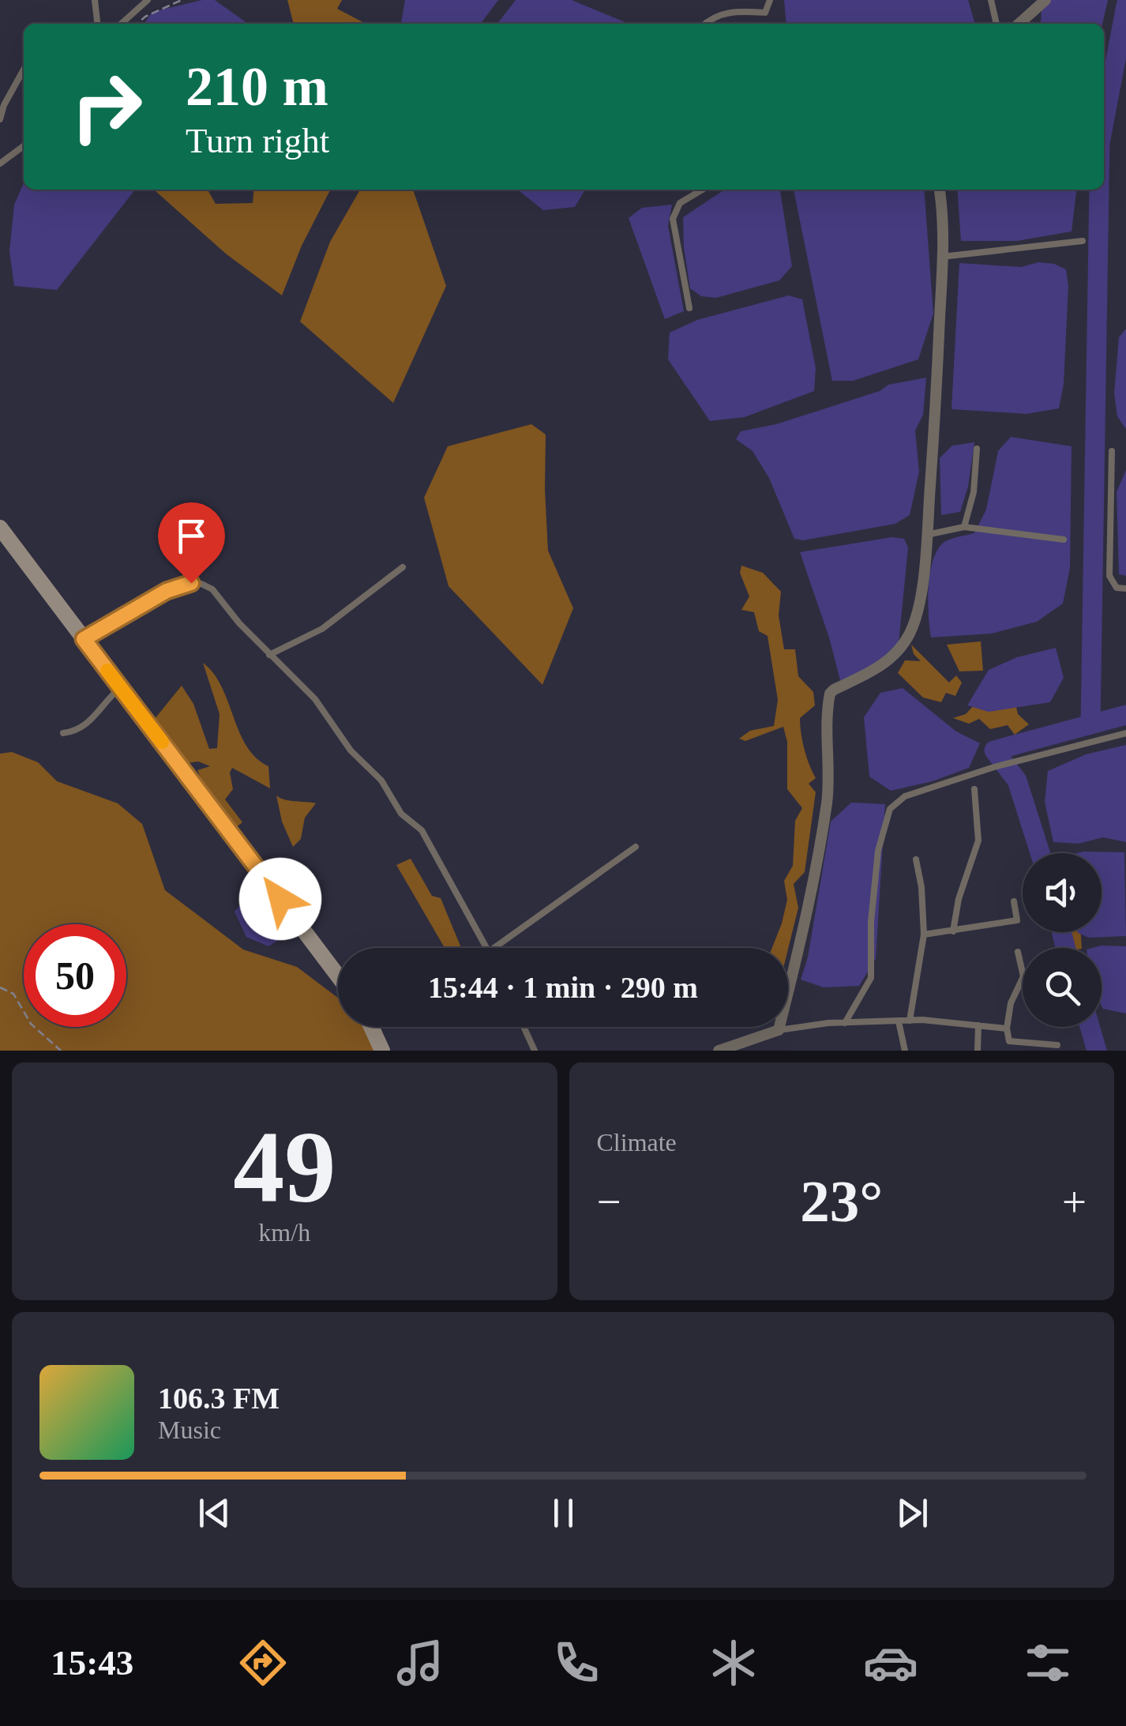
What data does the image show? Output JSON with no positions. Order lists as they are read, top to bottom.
{
  "page": {
    "turn": ["210 m", "Turn right"],
    "limit": "50",
    "trip": "15:44 · 1 min · 290 m",
    "tile": [
      ["49", "km/h"],
      "Climate"
    ],
    "heat": ["−", "23°", "+"],
    "song": ["106.3 FM", "Music"],
    "tabs": "15:43"
  }
}
